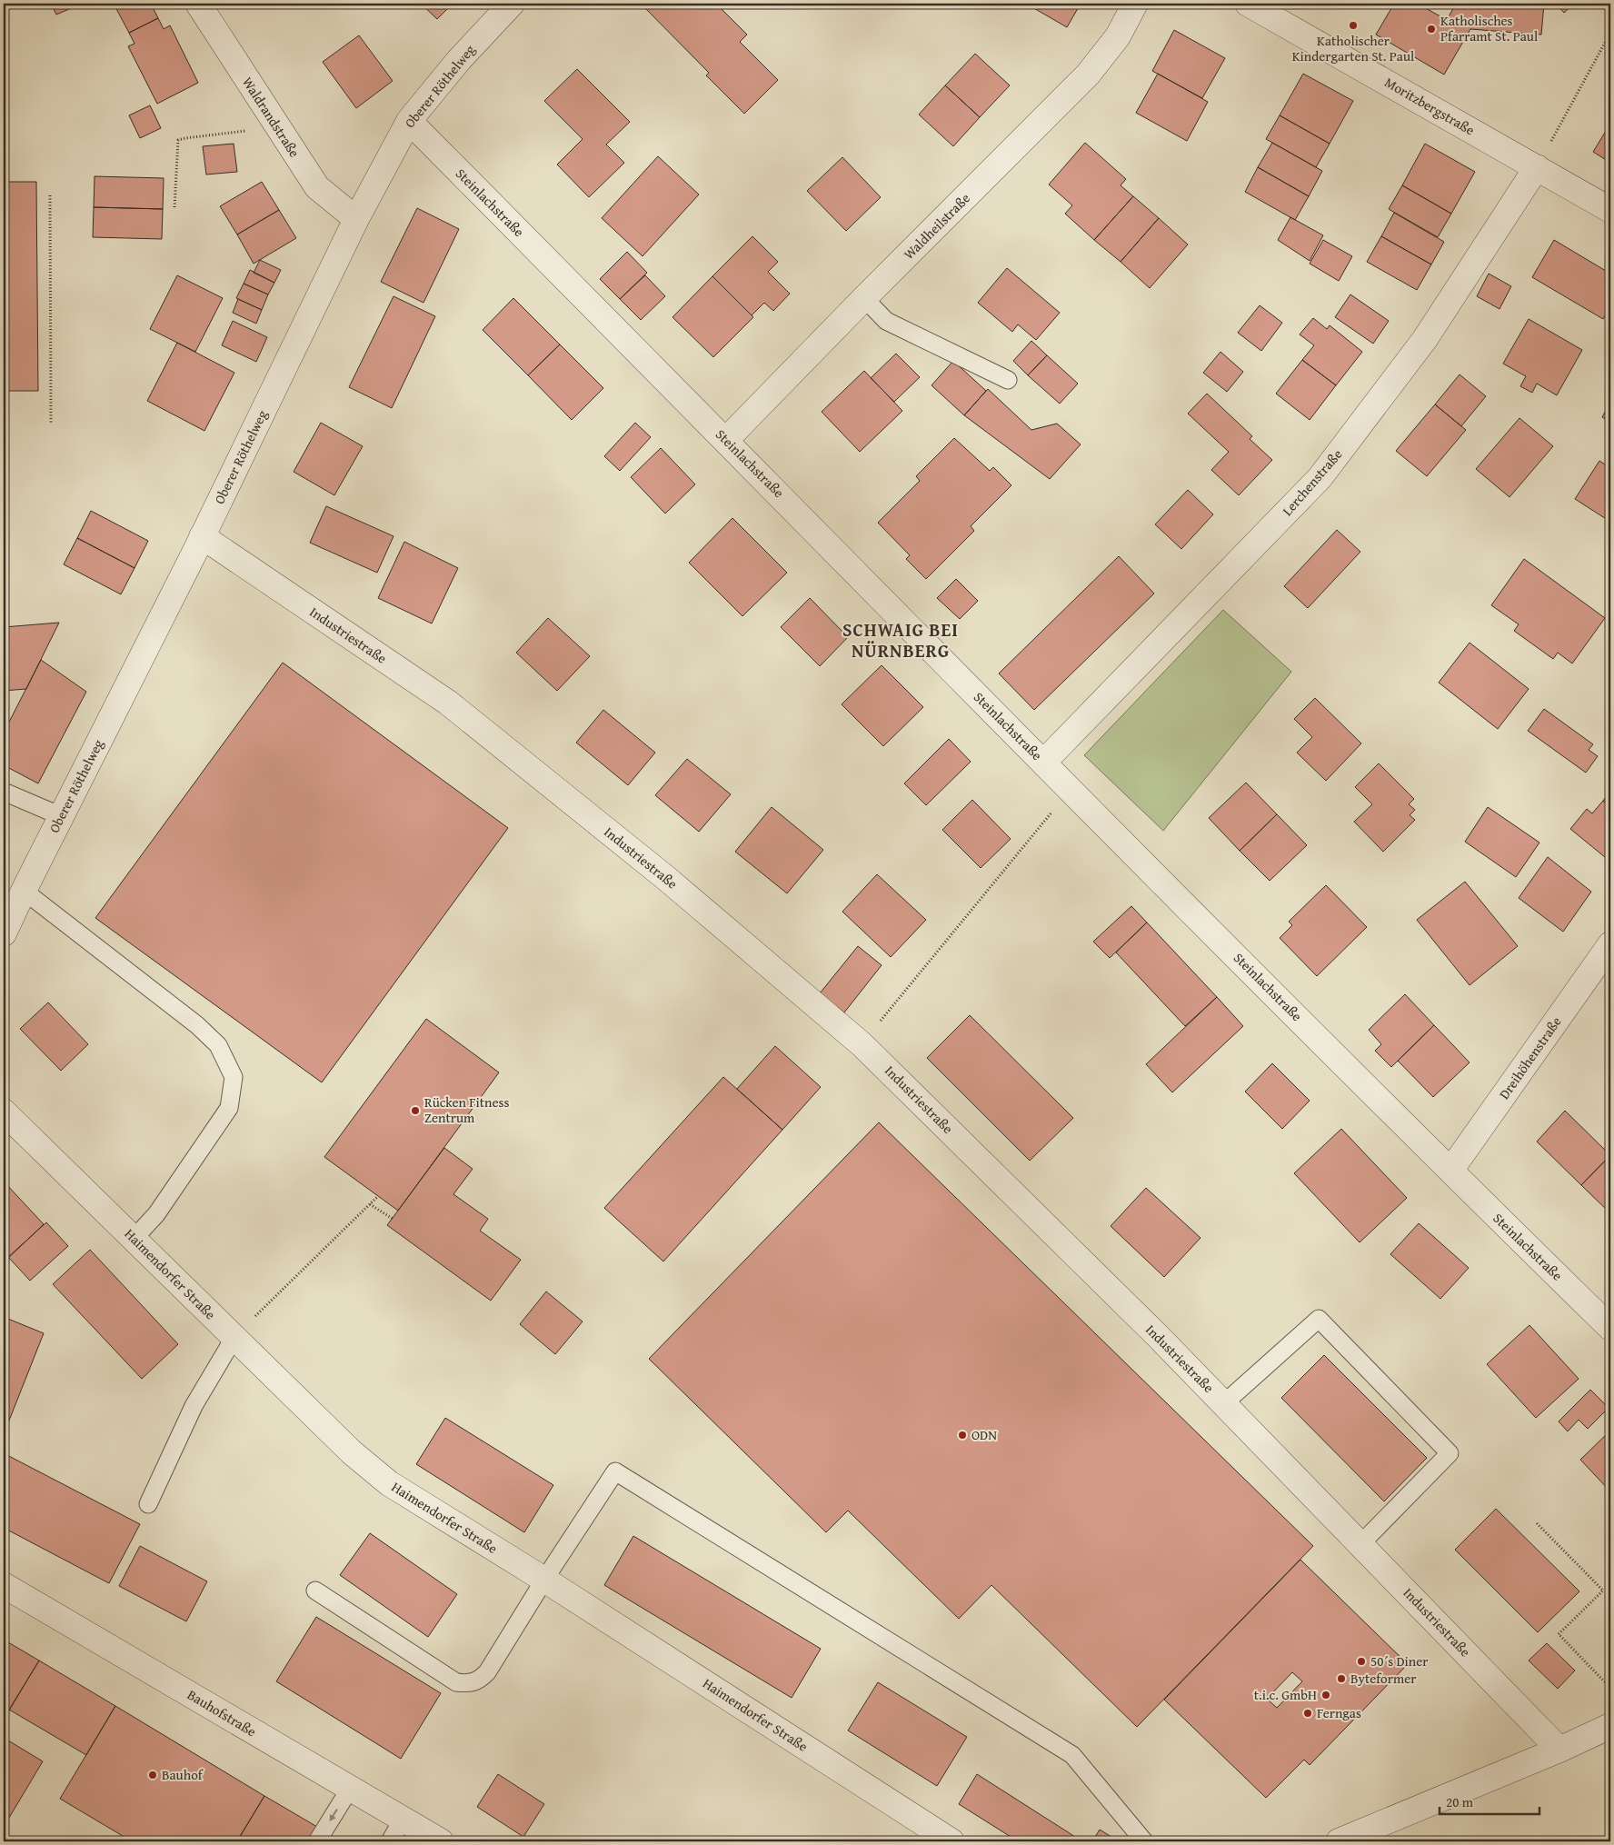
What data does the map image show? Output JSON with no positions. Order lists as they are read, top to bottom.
{
  "streets": {
    "street": [
      "Oberer Röthelweg",
      "Moritzbergstraße",
      "Waldrandstraße",
      "Steinlachstraße",
      "Waldheilstraße",
      "Lerchenstraße",
      "Industriestraße",
      "Dreihöhenstraße",
      "Haimendorfer Straße",
      "Bauhofstraße"
    ]
  },
  "crossings": [
    ["Oberer Röthelweg", "Waldrandstraße"],
    ["Oberer Röthelweg", "Steinlachstraße"],
    ["Oberer Röthelweg", "Industriestraße"],
    ["Moritzbergstraße", "Lerchenstraße"],
    ["Steinlachstraße", "Waldheilstraße"],
    ["Steinlachstraße", "Lerchenstraße"],
    ["Steinlachstraße", "Dreihöhenstraße"]
  ],
  "districts": ["SCHWAIG BEI NÜRNBERG"],
  "places": [
    "Katholischer Kindergarten St. Paul",
    "Katholisches Pfarramt St. Paul",
    "Rücken Fitness Zentrum",
    "ODN",
    "50´s Diner",
    "Byteformer",
    "t.i.c. GmbH",
    "Ferngas",
    "Bauhof"
  ],
  "scale_bar": "20 m"
}
